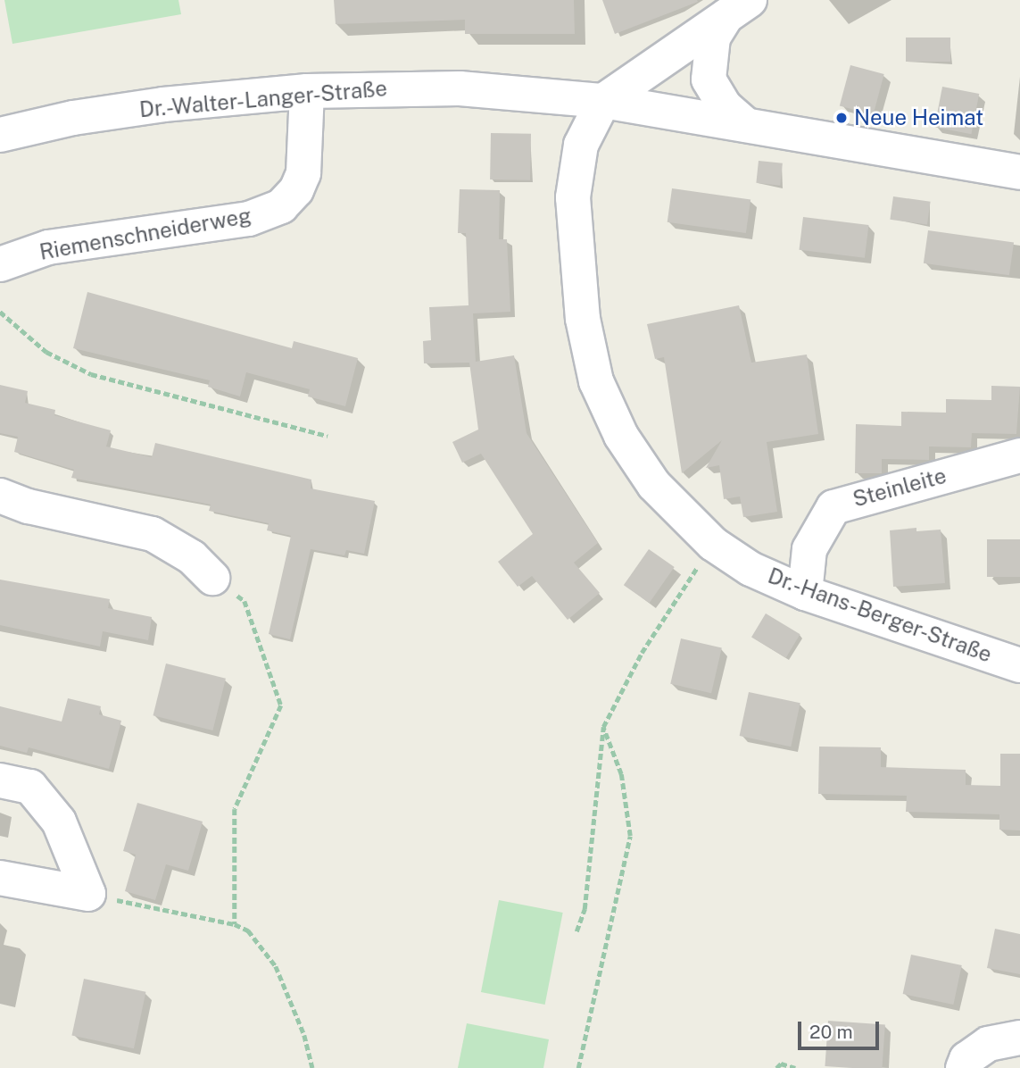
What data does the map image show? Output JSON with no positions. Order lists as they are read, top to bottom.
{
  "streets": {
    "street": [
      "Dr.-Walter-Langer-Straße",
      "Riemenschneiderweg",
      "Steinleite",
      "Dr.-Hans-Berger-Straße"
    ]
  },
  "crossings": [
    ["Dr.-Walter-Langer-Straße", "Riemenschneiderweg"],
    ["Dr.-Walter-Langer-Straße", "Dr.-Hans-Berger-Straße"],
    ["Steinleite", "Dr.-Hans-Berger-Straße"]
  ],
  "places": ["Neue Heimat"],
  "scale_bar": "20 m"
}
